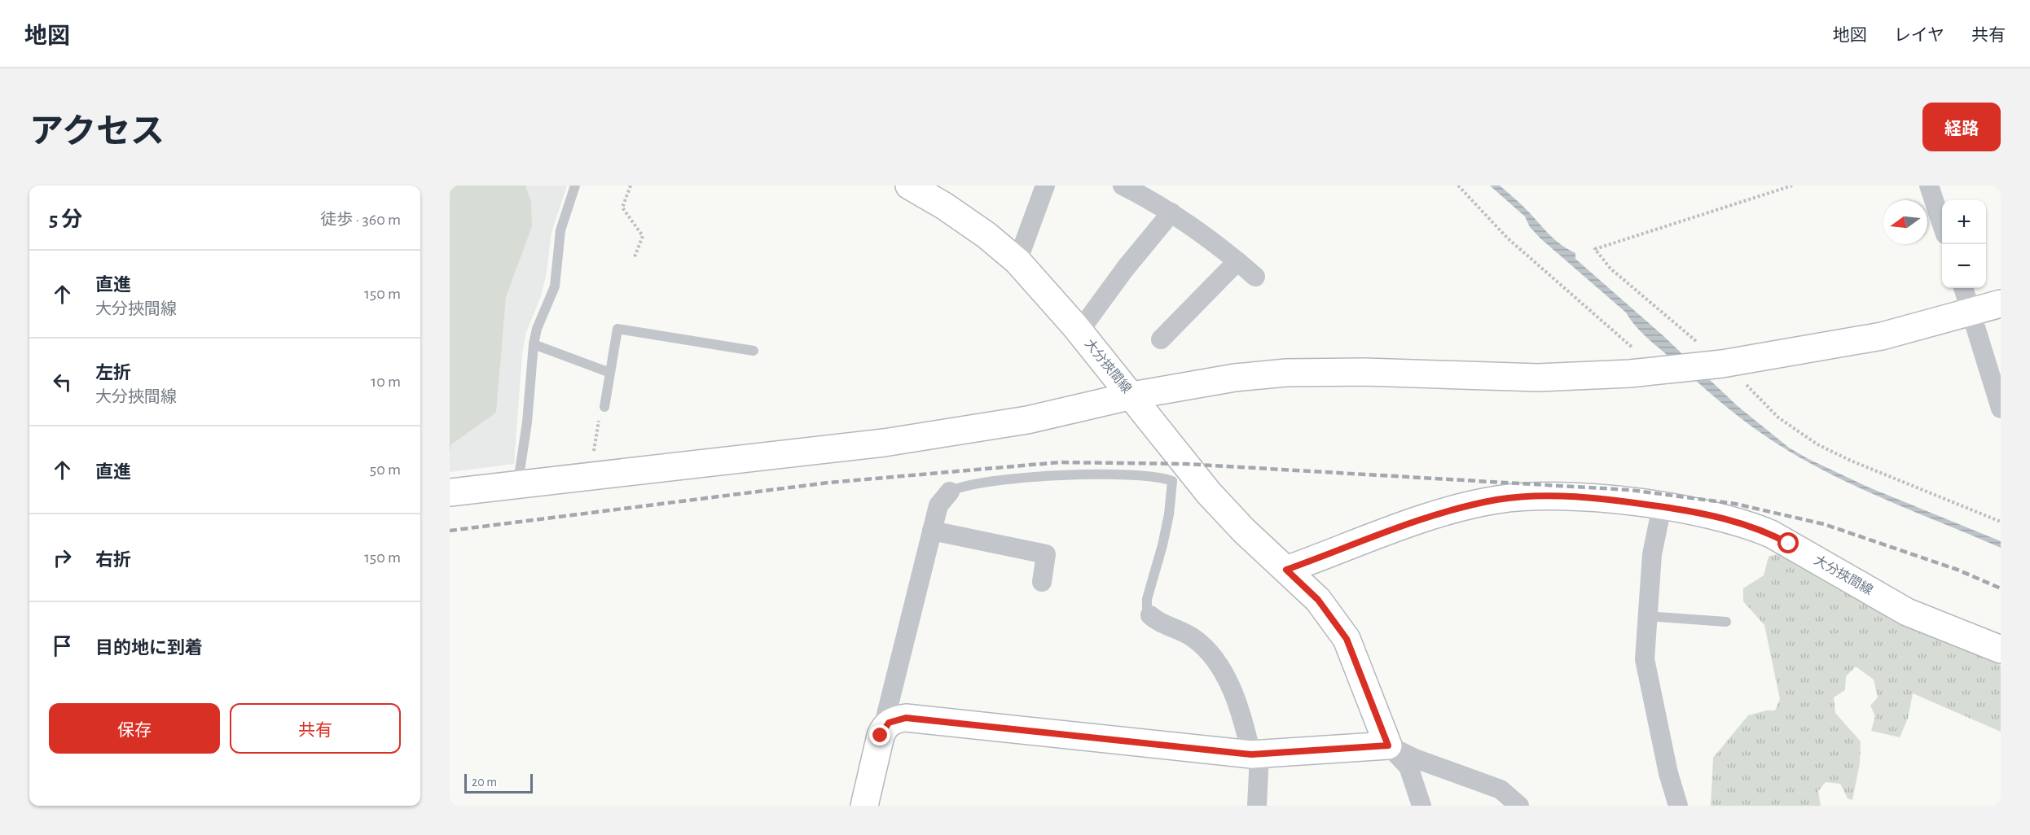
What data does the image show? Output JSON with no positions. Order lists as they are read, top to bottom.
{
  "streets": {
    "street": ["大分挾間線"]
  },
  "scale_bar": "20 m",
  "north": "left",
  "page": {
    "header": "地図",
    "nav": ["地図", "レイヤ", "共有"],
    "title": "アクセス",
    "buttons": [
      "経路",
      ["保存", "共有"]
    ],
    "heading": ["5 分", "徒歩 · 360 m"],
    "map_buttons": ["+", "−"],
    "list": [
      ["直進", "大分挾間線", "150 m"],
      ["左折", "大分挾間線", "10 m"],
      ["直進", "50 m"],
      ["右折", "150 m"],
      "目的地に到着"
    ],
    "scale": "20 m"
  }
}
